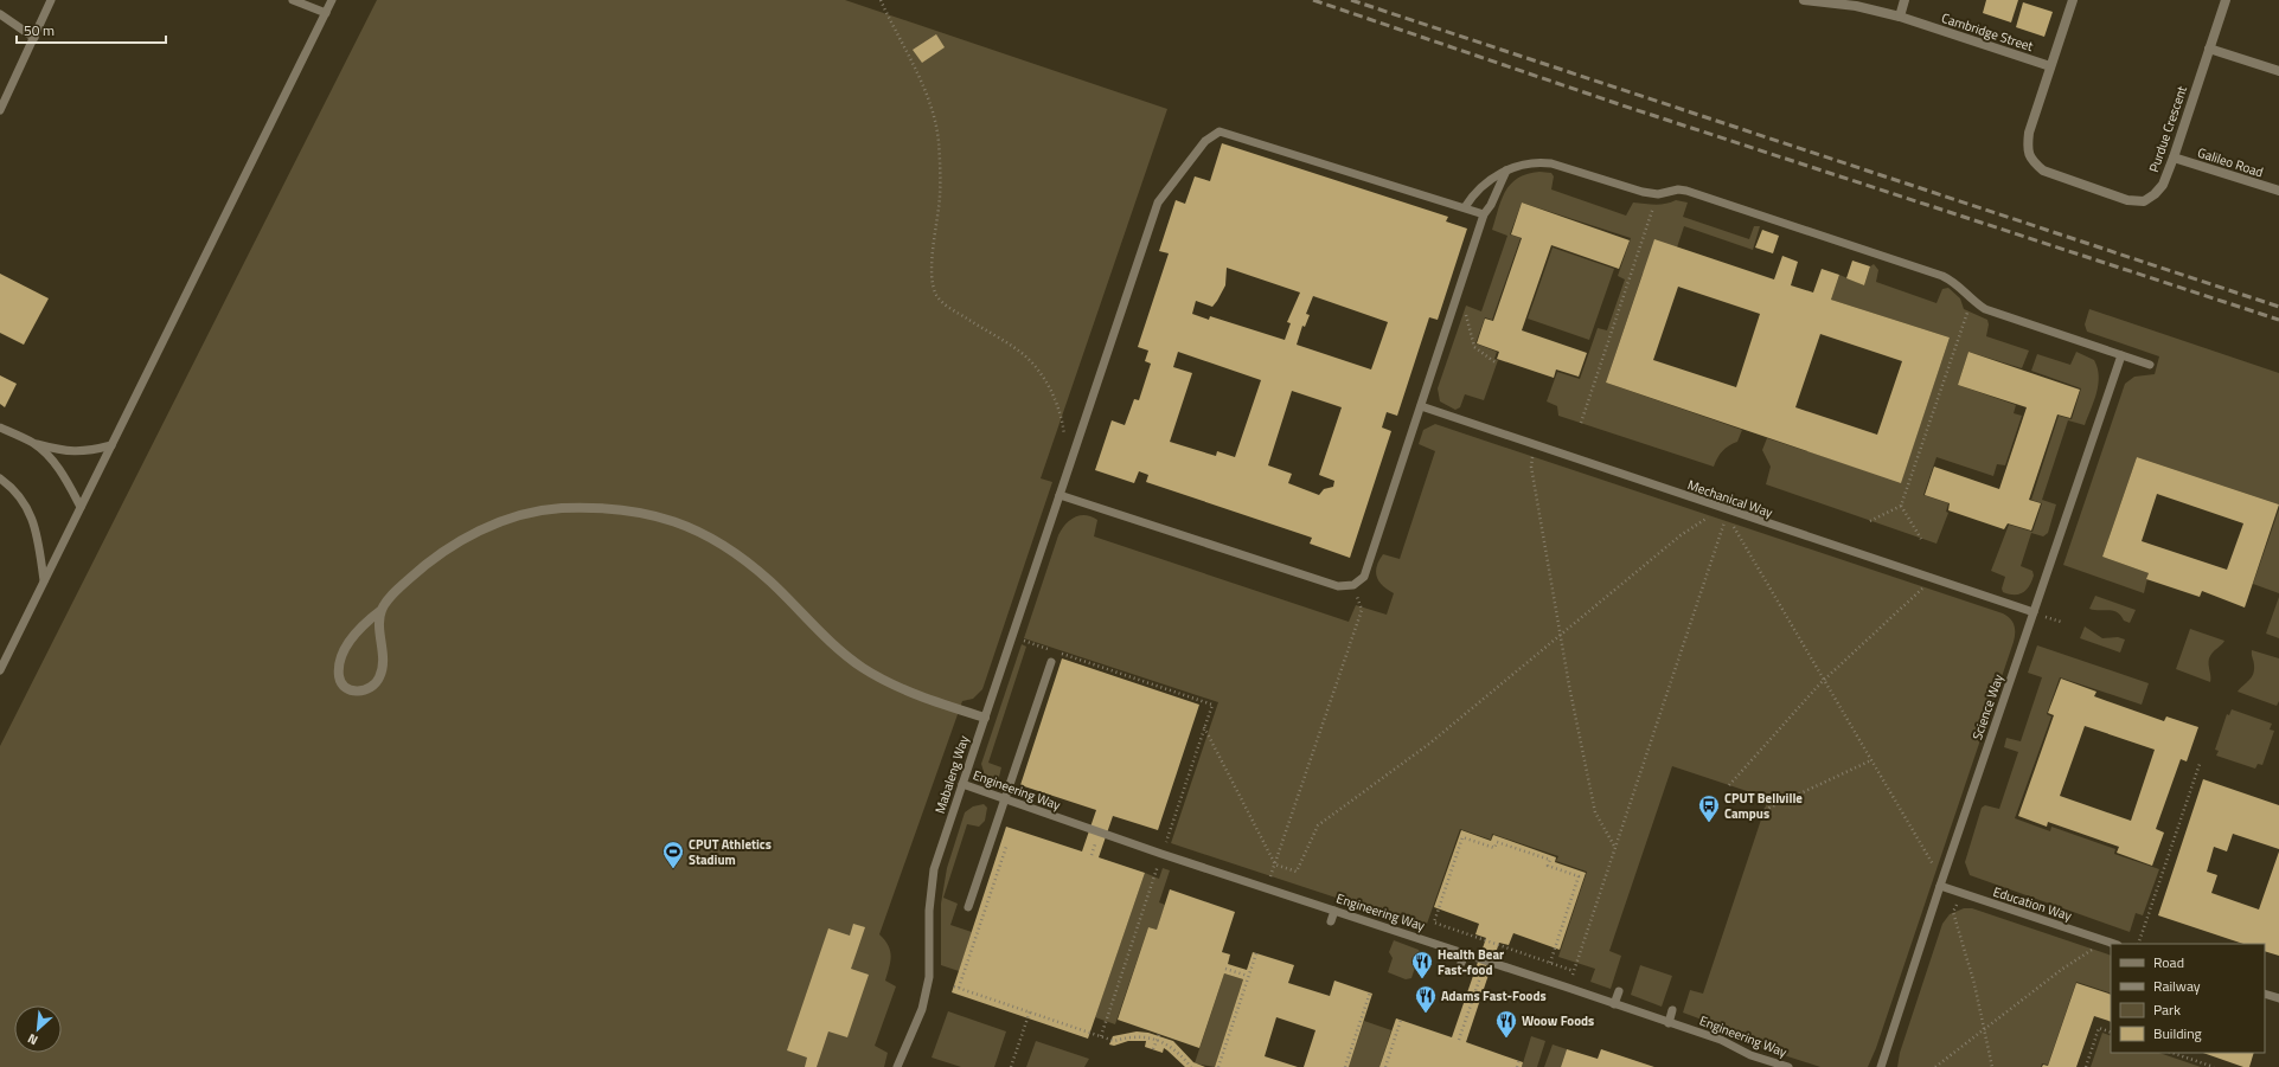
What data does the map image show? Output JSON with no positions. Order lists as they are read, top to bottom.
{
  "streets": {
    "street": ["Cambridge Street", "Purdue Crescent", "Galileo Road"],
    "lane": [
      "Mechanical Way",
      "Science Way",
      "Mabaleng Way",
      "Engineering Way",
      "Education Way"
    ]
  },
  "crossings": [
    ["Cambridge Street", "Purdue Crescent"],
    ["Purdue Crescent", "Galileo Road"],
    ["Mechanical Way", "Science Way"],
    ["Science Way", "Education Way"],
    ["Mabaleng Way", "Engineering Way"]
  ],
  "places": {
    "bus stop": ["CPUT Bellville Campus"],
    "sports": ["CPUT Athletics Stadium"],
    "restaurant": ["Health Bear Fast-food", "Adams Fast-Foods", "Woow Foods"]
  },
  "legend": [
    "Road",
    "Railway",
    "Park",
    "Building"
  ],
  "scale_bar": "50 m",
  "north": "bottom left"
}
